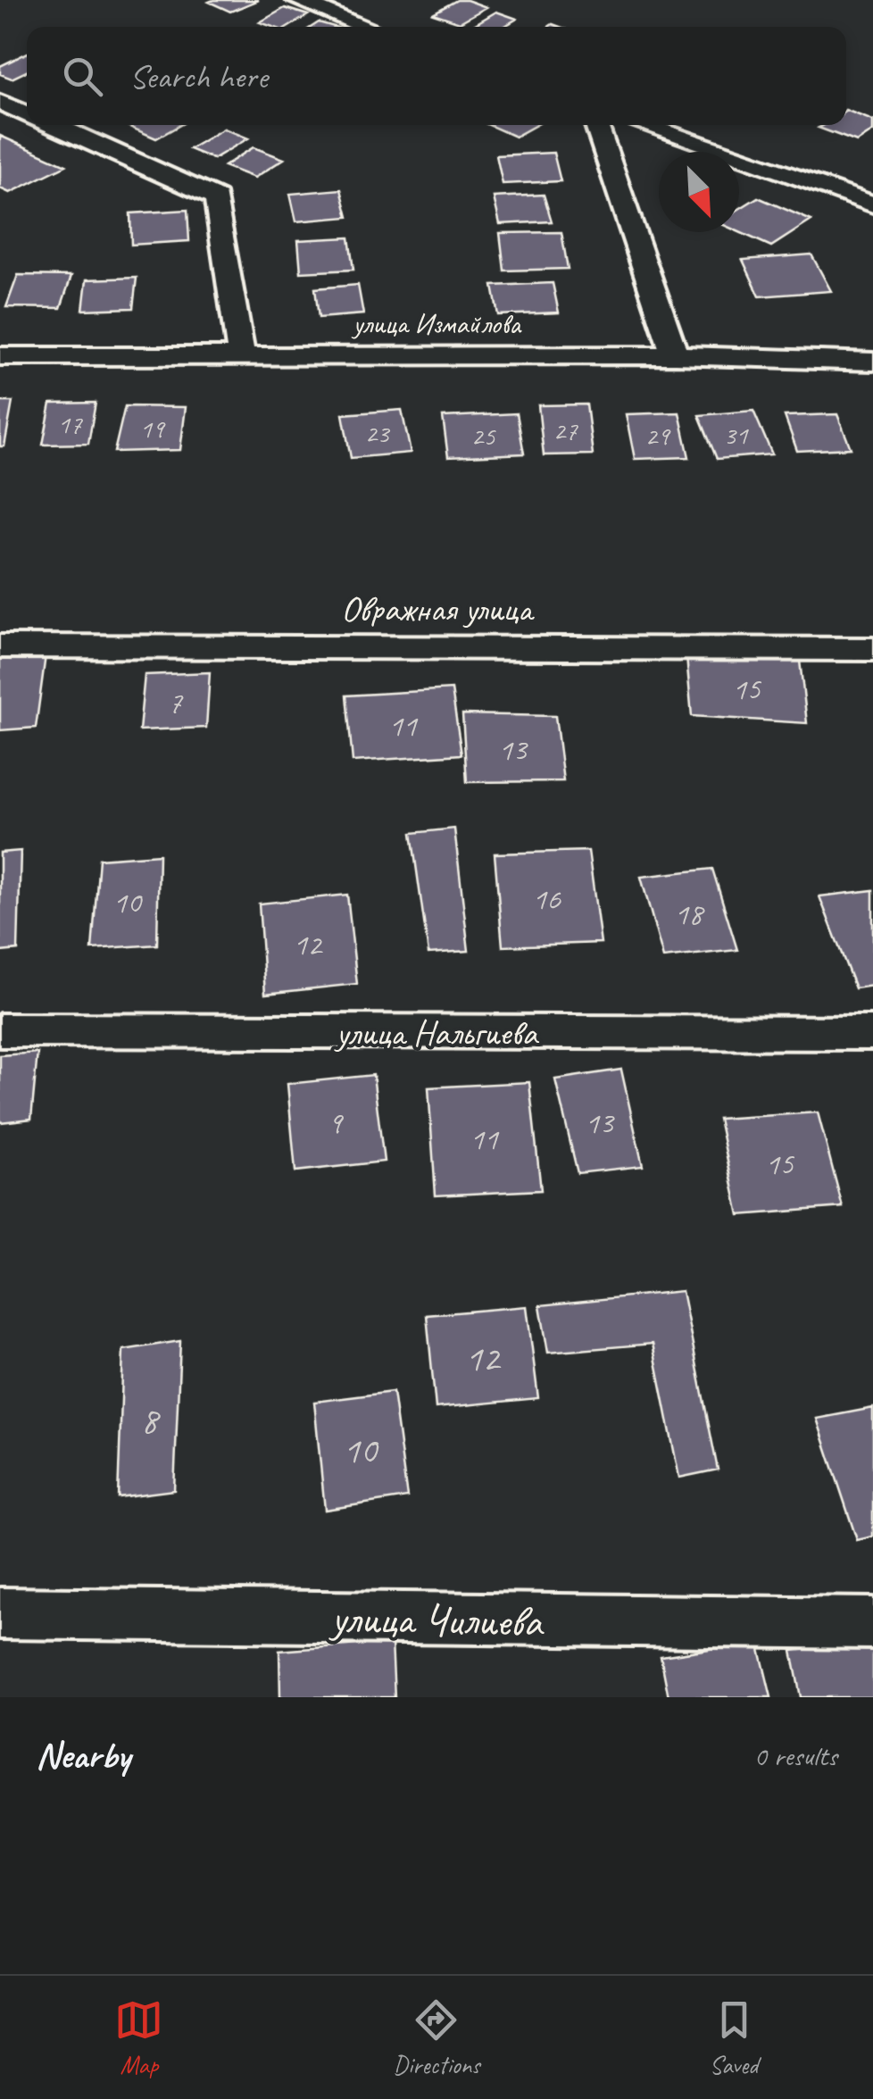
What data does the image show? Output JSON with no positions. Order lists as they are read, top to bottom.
{
  "streets": {
    "street": [
      "улица Измайлова",
      "Овражная улица",
      "улица Нальгиева",
      "улица Чилиева"
    ]
  },
  "house_numbers": [
    "17",
    "19",
    "27",
    "23",
    "31",
    "25",
    "29",
    "15",
    "7",
    "11",
    "13",
    "16",
    "10",
    "18",
    "12",
    "9",
    "13",
    "11",
    "15",
    "12",
    "8",
    "10"
  ],
  "north": "bottom right",
  "page": {
    "search": "Search here",
    "heading": ["Nearby", "0 results"],
    "nav": ["Map", "Directions", "Saved"]
  }
}
